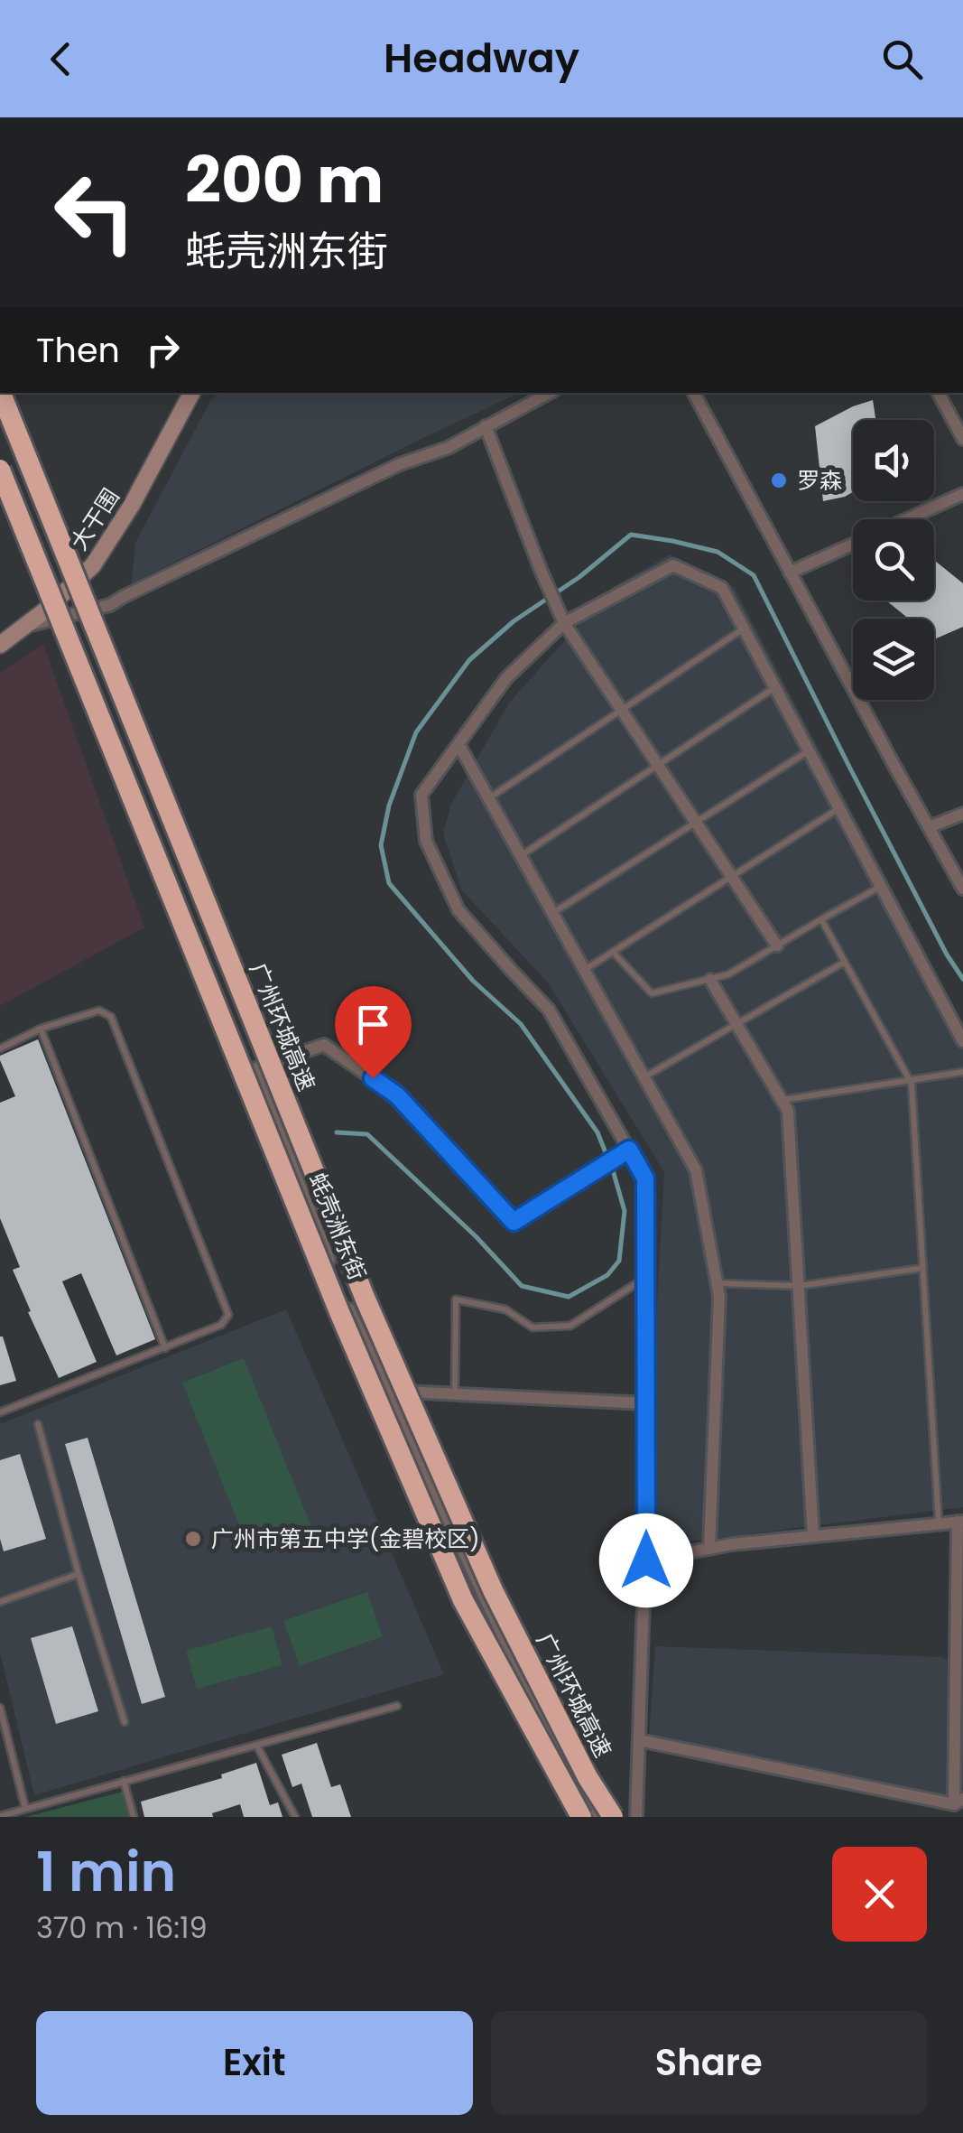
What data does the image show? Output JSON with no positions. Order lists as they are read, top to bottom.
{
  "streets": {
    "highway": ["广州环城高速"],
    "street": ["大干围", "蚝壳洲东街"]
  },
  "places": ["罗森", "广州市第五中学(金碧校区)"],
  "page": {
    "header": "Headway",
    "turn": ["200 m", "蚝壳洲东街"],
    "then": "Then",
    "heading": ["1 min", "370 m · 16:19"],
    "buttons": ["Exit", "Share"]
  }
}
